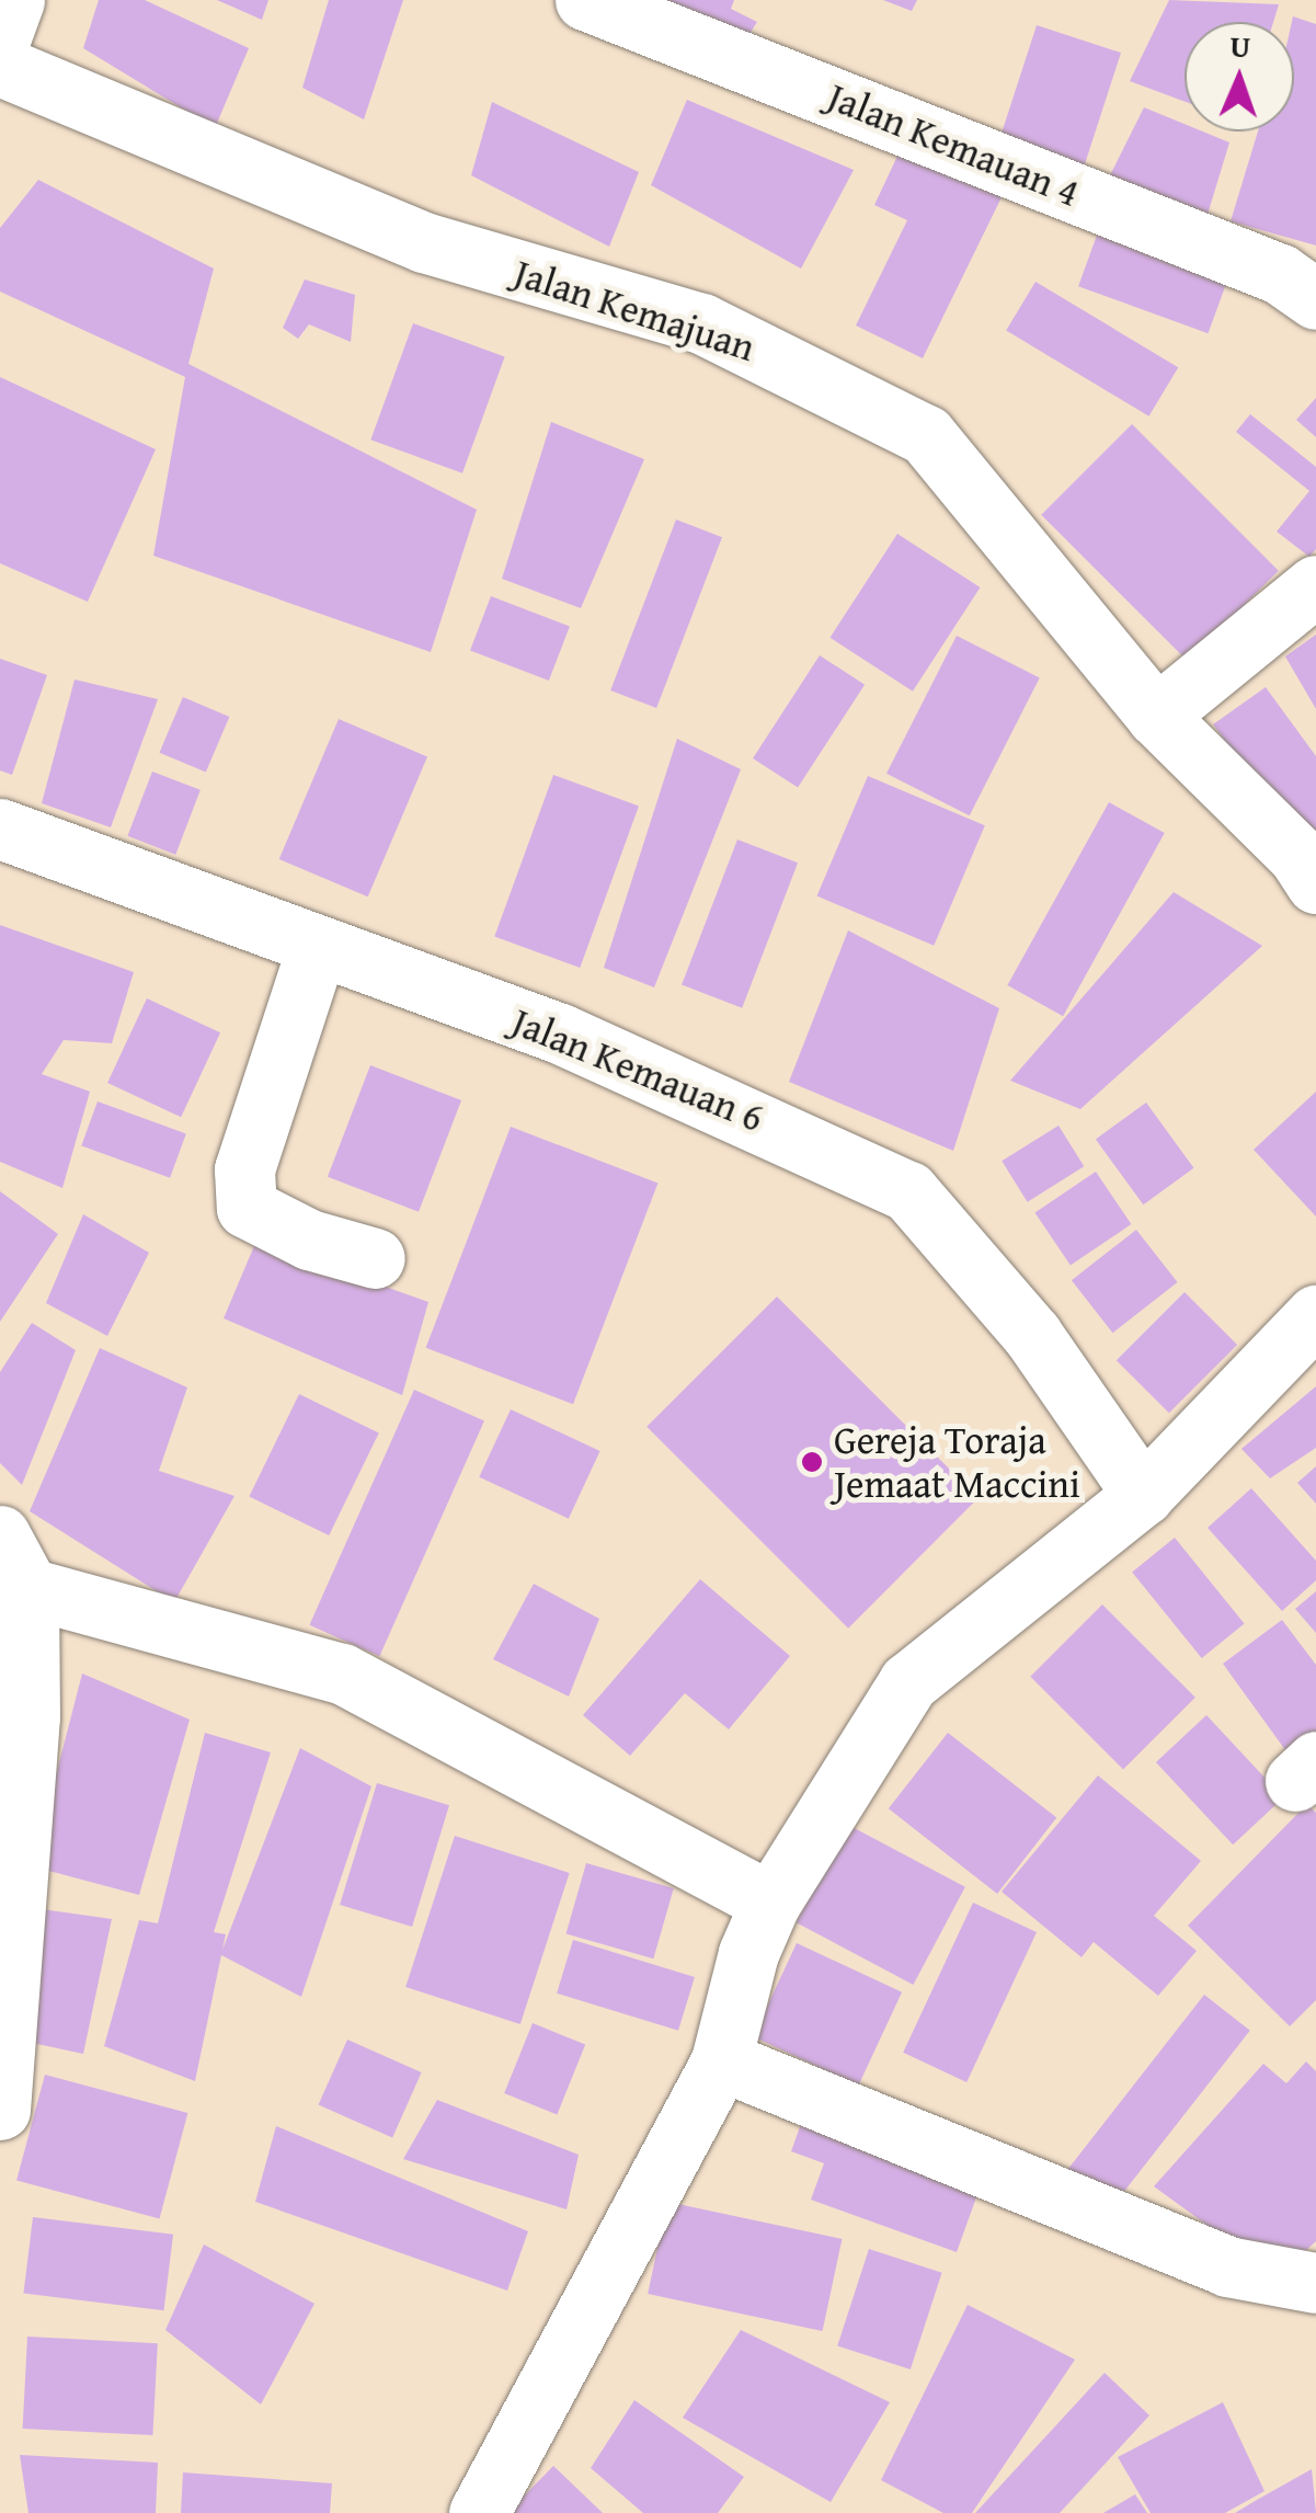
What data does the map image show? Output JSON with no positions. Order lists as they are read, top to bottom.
{
  "streets": {
    "street": ["Jalan Kemauan 4", "Jalan Kemajuan", "Jalan Kemauan 6"]
  },
  "places": ["Gereja Toraja Jemaat Maccini"],
  "north": "top"
}
